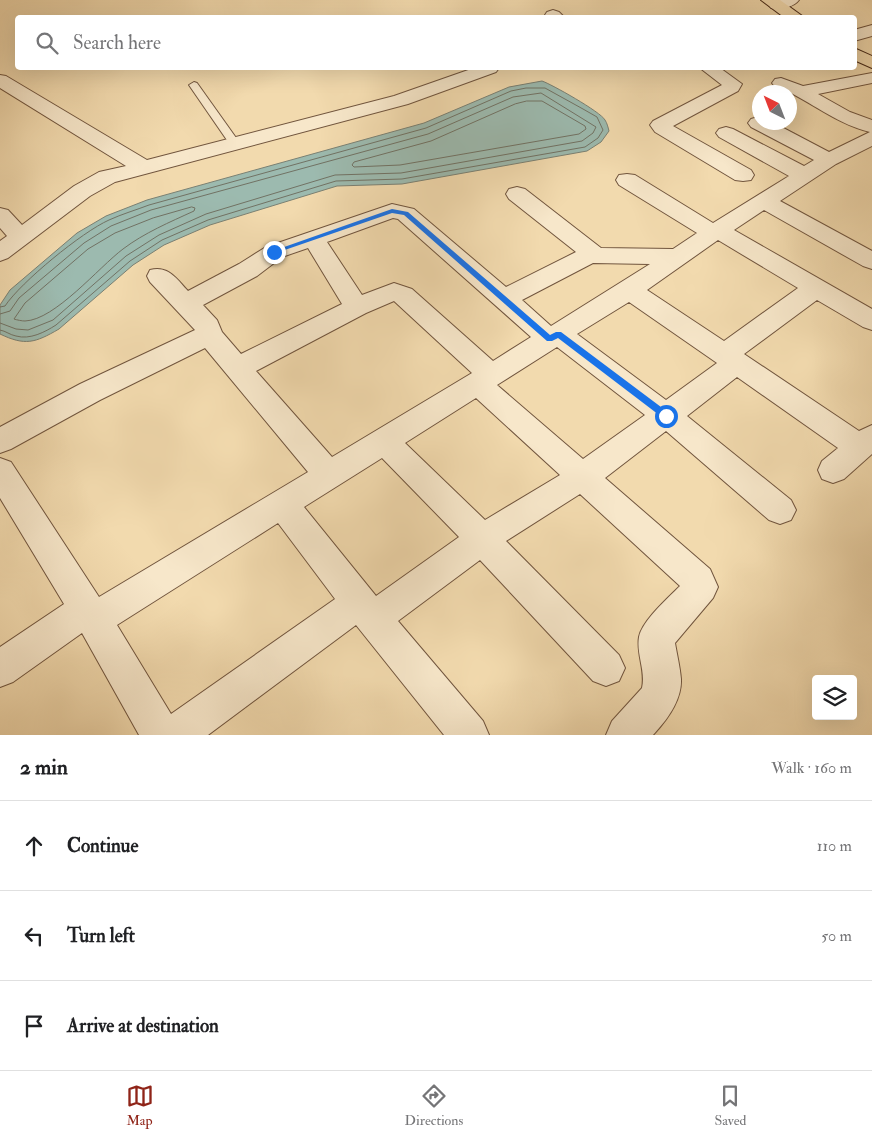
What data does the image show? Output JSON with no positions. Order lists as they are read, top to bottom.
{
  "north": "top left",
  "page": {
    "search": "Search here",
    "heading": ["2 min", "Walk · 160 m"],
    "list": [
      ["Continue", "110 m"],
      ["Turn left", "50 m"],
      "Arrive at destination"
    ],
    "nav": ["Map", "Directions", "Saved"]
  }
}
